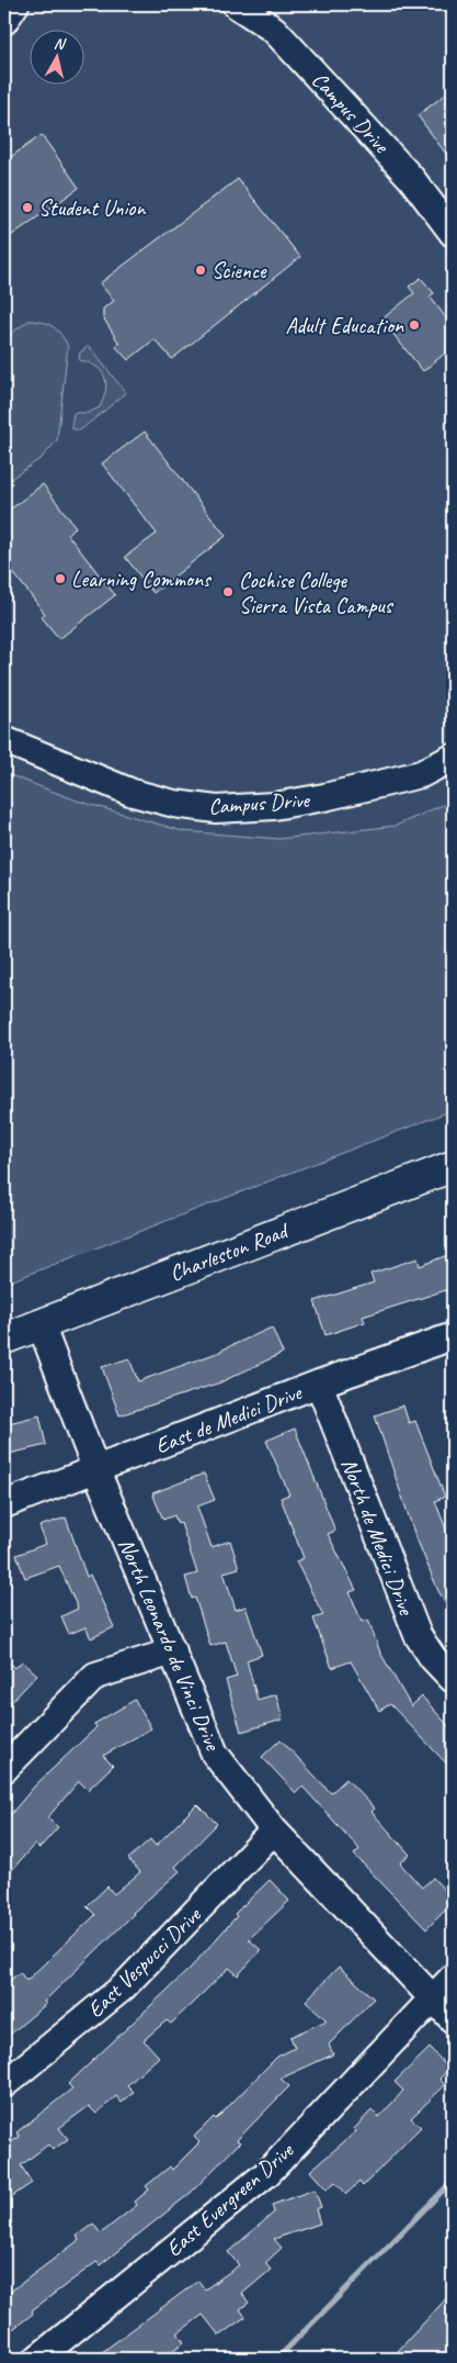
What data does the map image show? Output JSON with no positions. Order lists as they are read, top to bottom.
{
  "streets": {
    "main road": ["Charleston Road"],
    "street": [
      "Campus Drive",
      "East de Medici Drive",
      "North de Medici Drive",
      "North Leonardo de Vinci Drive",
      "East Vespucci Drive",
      "East Evergreen Drive"
    ]
  },
  "crossings": [
    ["Charleston Road", "North Leonardo de Vinci Drive"],
    ["East de Medici Drive", "North de Medici Drive"],
    ["East de Medici Drive", "North Leonardo de Vinci Drive"],
    ["North Leonardo de Vinci Drive", "East Vespucci Drive"],
    ["North Leonardo de Vinci Drive", "East Evergreen Drive"]
  ],
  "places": [
    "Student Union",
    "Science",
    "Adult Education",
    "Learning Commons",
    "Cochise College Sierra Vista Campus"
  ],
  "north": "top"
}
